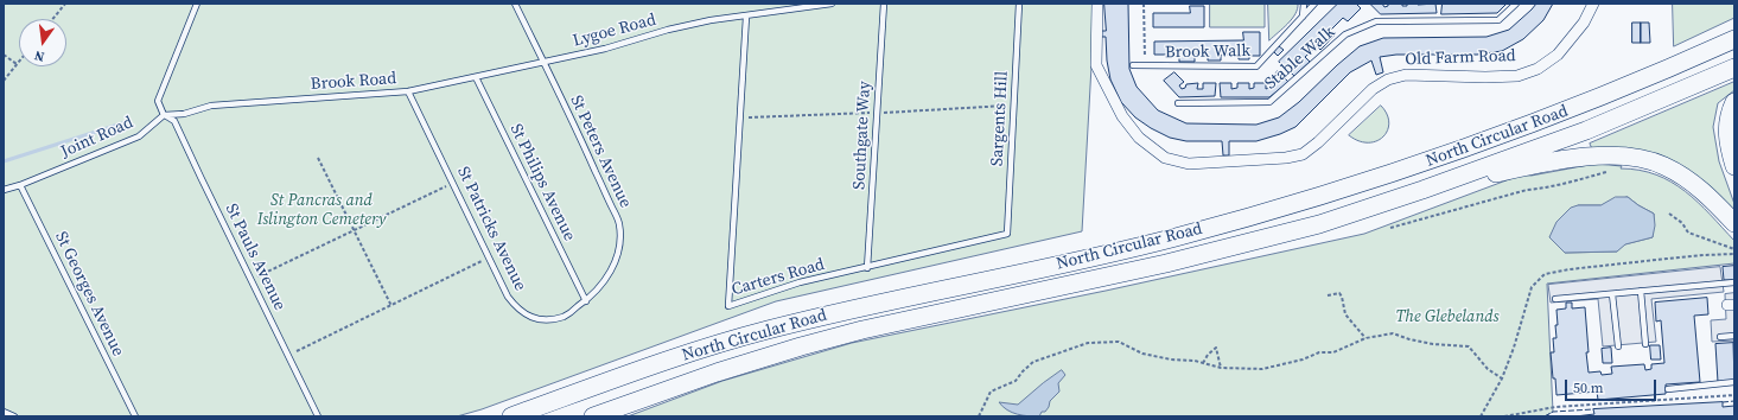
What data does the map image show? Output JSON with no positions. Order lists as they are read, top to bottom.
{
  "streets": {
    "highway": ["North Circular Road"],
    "street": ["Old Farm Road"],
    "lane": [
      "Lygoe Road",
      "Brook Walk",
      "Stable Walk",
      "Brook Road",
      "Sargents Hill",
      "Southgate Way",
      "Joint Road",
      "St Peters Avenue",
      "St Philips Avenue",
      "St Patricks Avenue",
      "St Pauls Avenue",
      "Carters Road",
      "St Georges Avenue"
    ]
  },
  "crossings": [
    ["Lygoe Road", "Brook Road"],
    ["Lygoe Road", "St Peters Avenue"],
    ["Lygoe Road", "Carters Road"],
    ["Brook Road", "Joint Road"],
    ["Brook Road", "St Peters Avenue"],
    ["Brook Road", "St Philips Avenue"],
    ["Brook Road", "St Patricks Avenue"],
    ["Brook Road", "St Pauls Avenue"],
    ["Sargents Hill", "Carters Road"],
    ["Southgate Way", "Carters Road"],
    ["Joint Road", "St Pauls Avenue"],
    ["Joint Road", "St Georges Avenue"],
    ["St Peters Avenue", "St Philips Avenue"],
    ["St Peters Avenue", "St Patricks Avenue"],
    ["St Philips Avenue", "St Patricks Avenue"]
  ],
  "parks": ["St Pancras and Islington Cemetery", "The Glebelands"],
  "scale_bar": "50 m",
  "north": "bottom"
}
